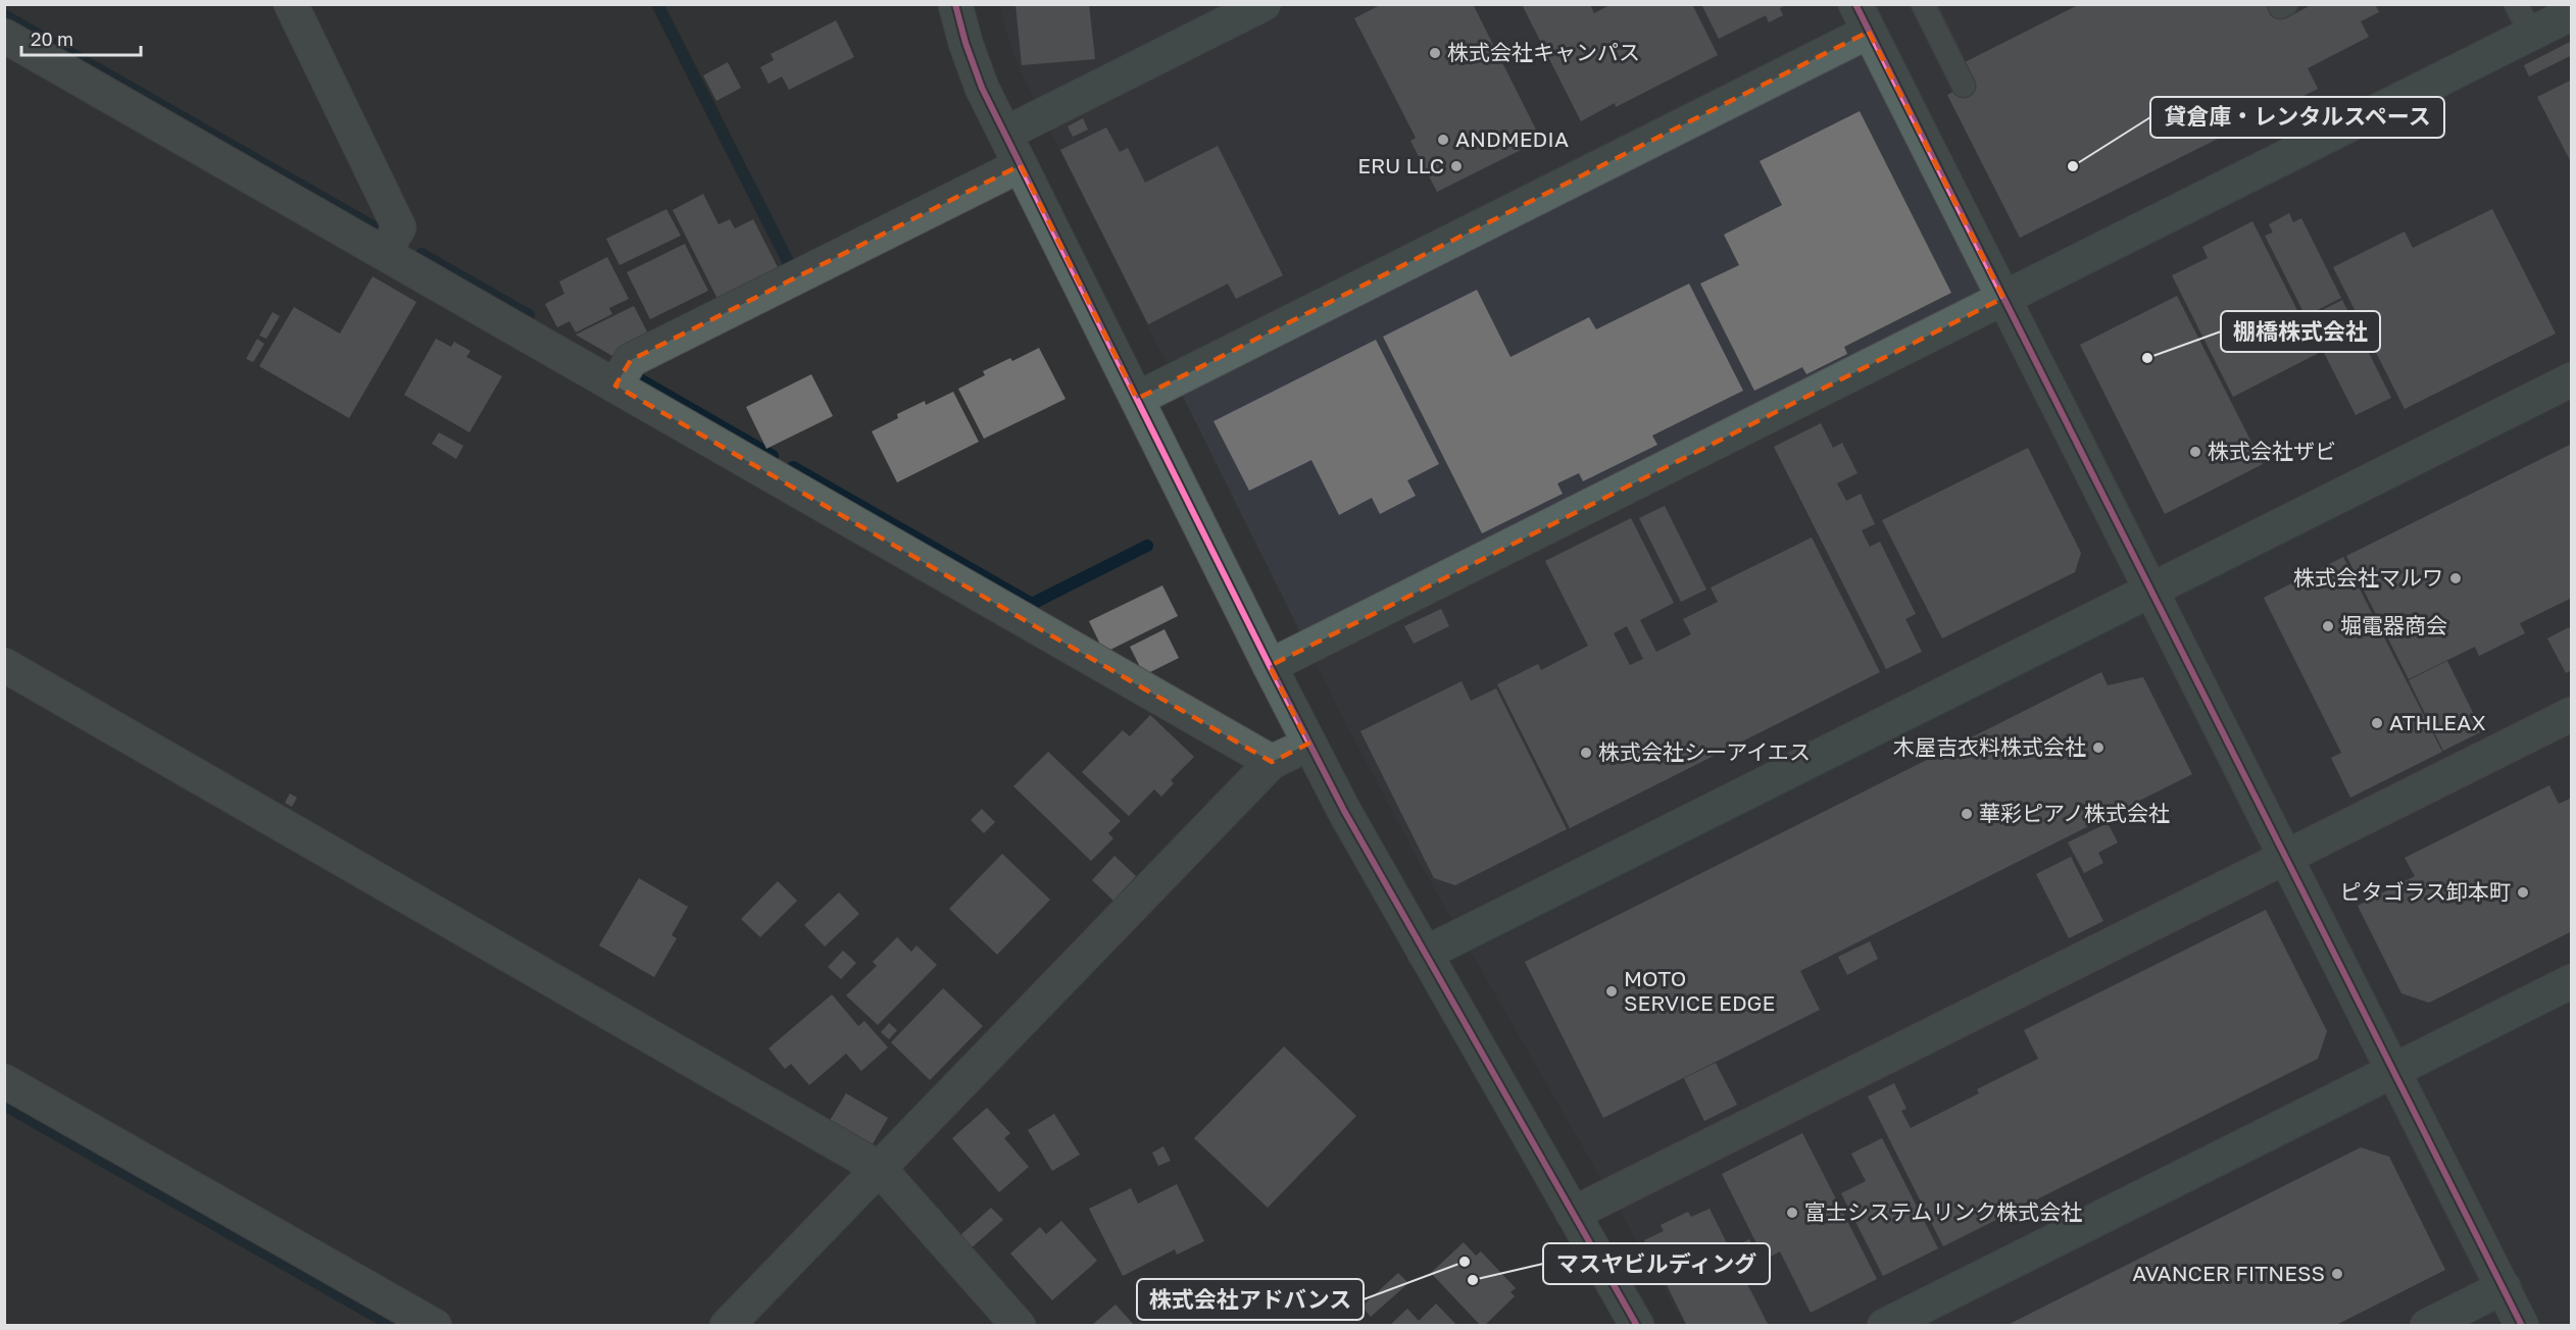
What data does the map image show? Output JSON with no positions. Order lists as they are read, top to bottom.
{
  "places": [
    "株式会社キャンパス",
    "ANDMEDIA",
    "ERU LLC",
    "貸倉庫・レンタルスペース",
    "棚橋株式会社",
    "株式会社ザビ",
    "株式会社マルワ",
    "堀電器商会",
    "ATHLEAX",
    "木屋吉衣料株式会社",
    "株式会社シーアイエス",
    "華彩ピアノ株式会社",
    "ピタゴラス卸本町",
    "MOTO SERVICE EDGE",
    "富士システムリンク株式会社",
    "株式会社アドバンス",
    "AVANCER FITNESS",
    "マスヤビルディング"
  ],
  "scale_bar": "20 m"
}
